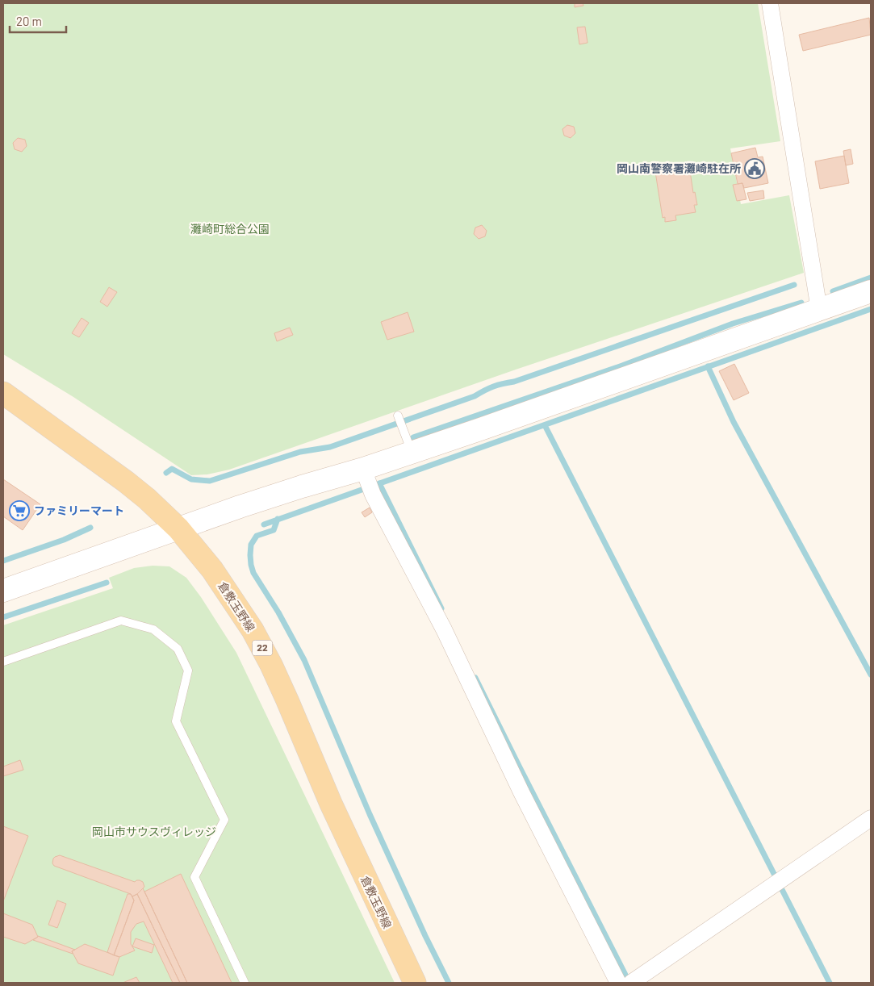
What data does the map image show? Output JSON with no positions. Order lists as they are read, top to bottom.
{
  "streets": {
    "main road": ["倉敷玉野線", "22"]
  },
  "parks": ["灘崎町総合公園", "岡山市サウスヴィレッジ"],
  "places": {
    "public building": ["岡山南警察署灘崎駐在所"],
    "supermarket": ["ファミリーマート"]
  },
  "scale_bar": "20 m"
}
